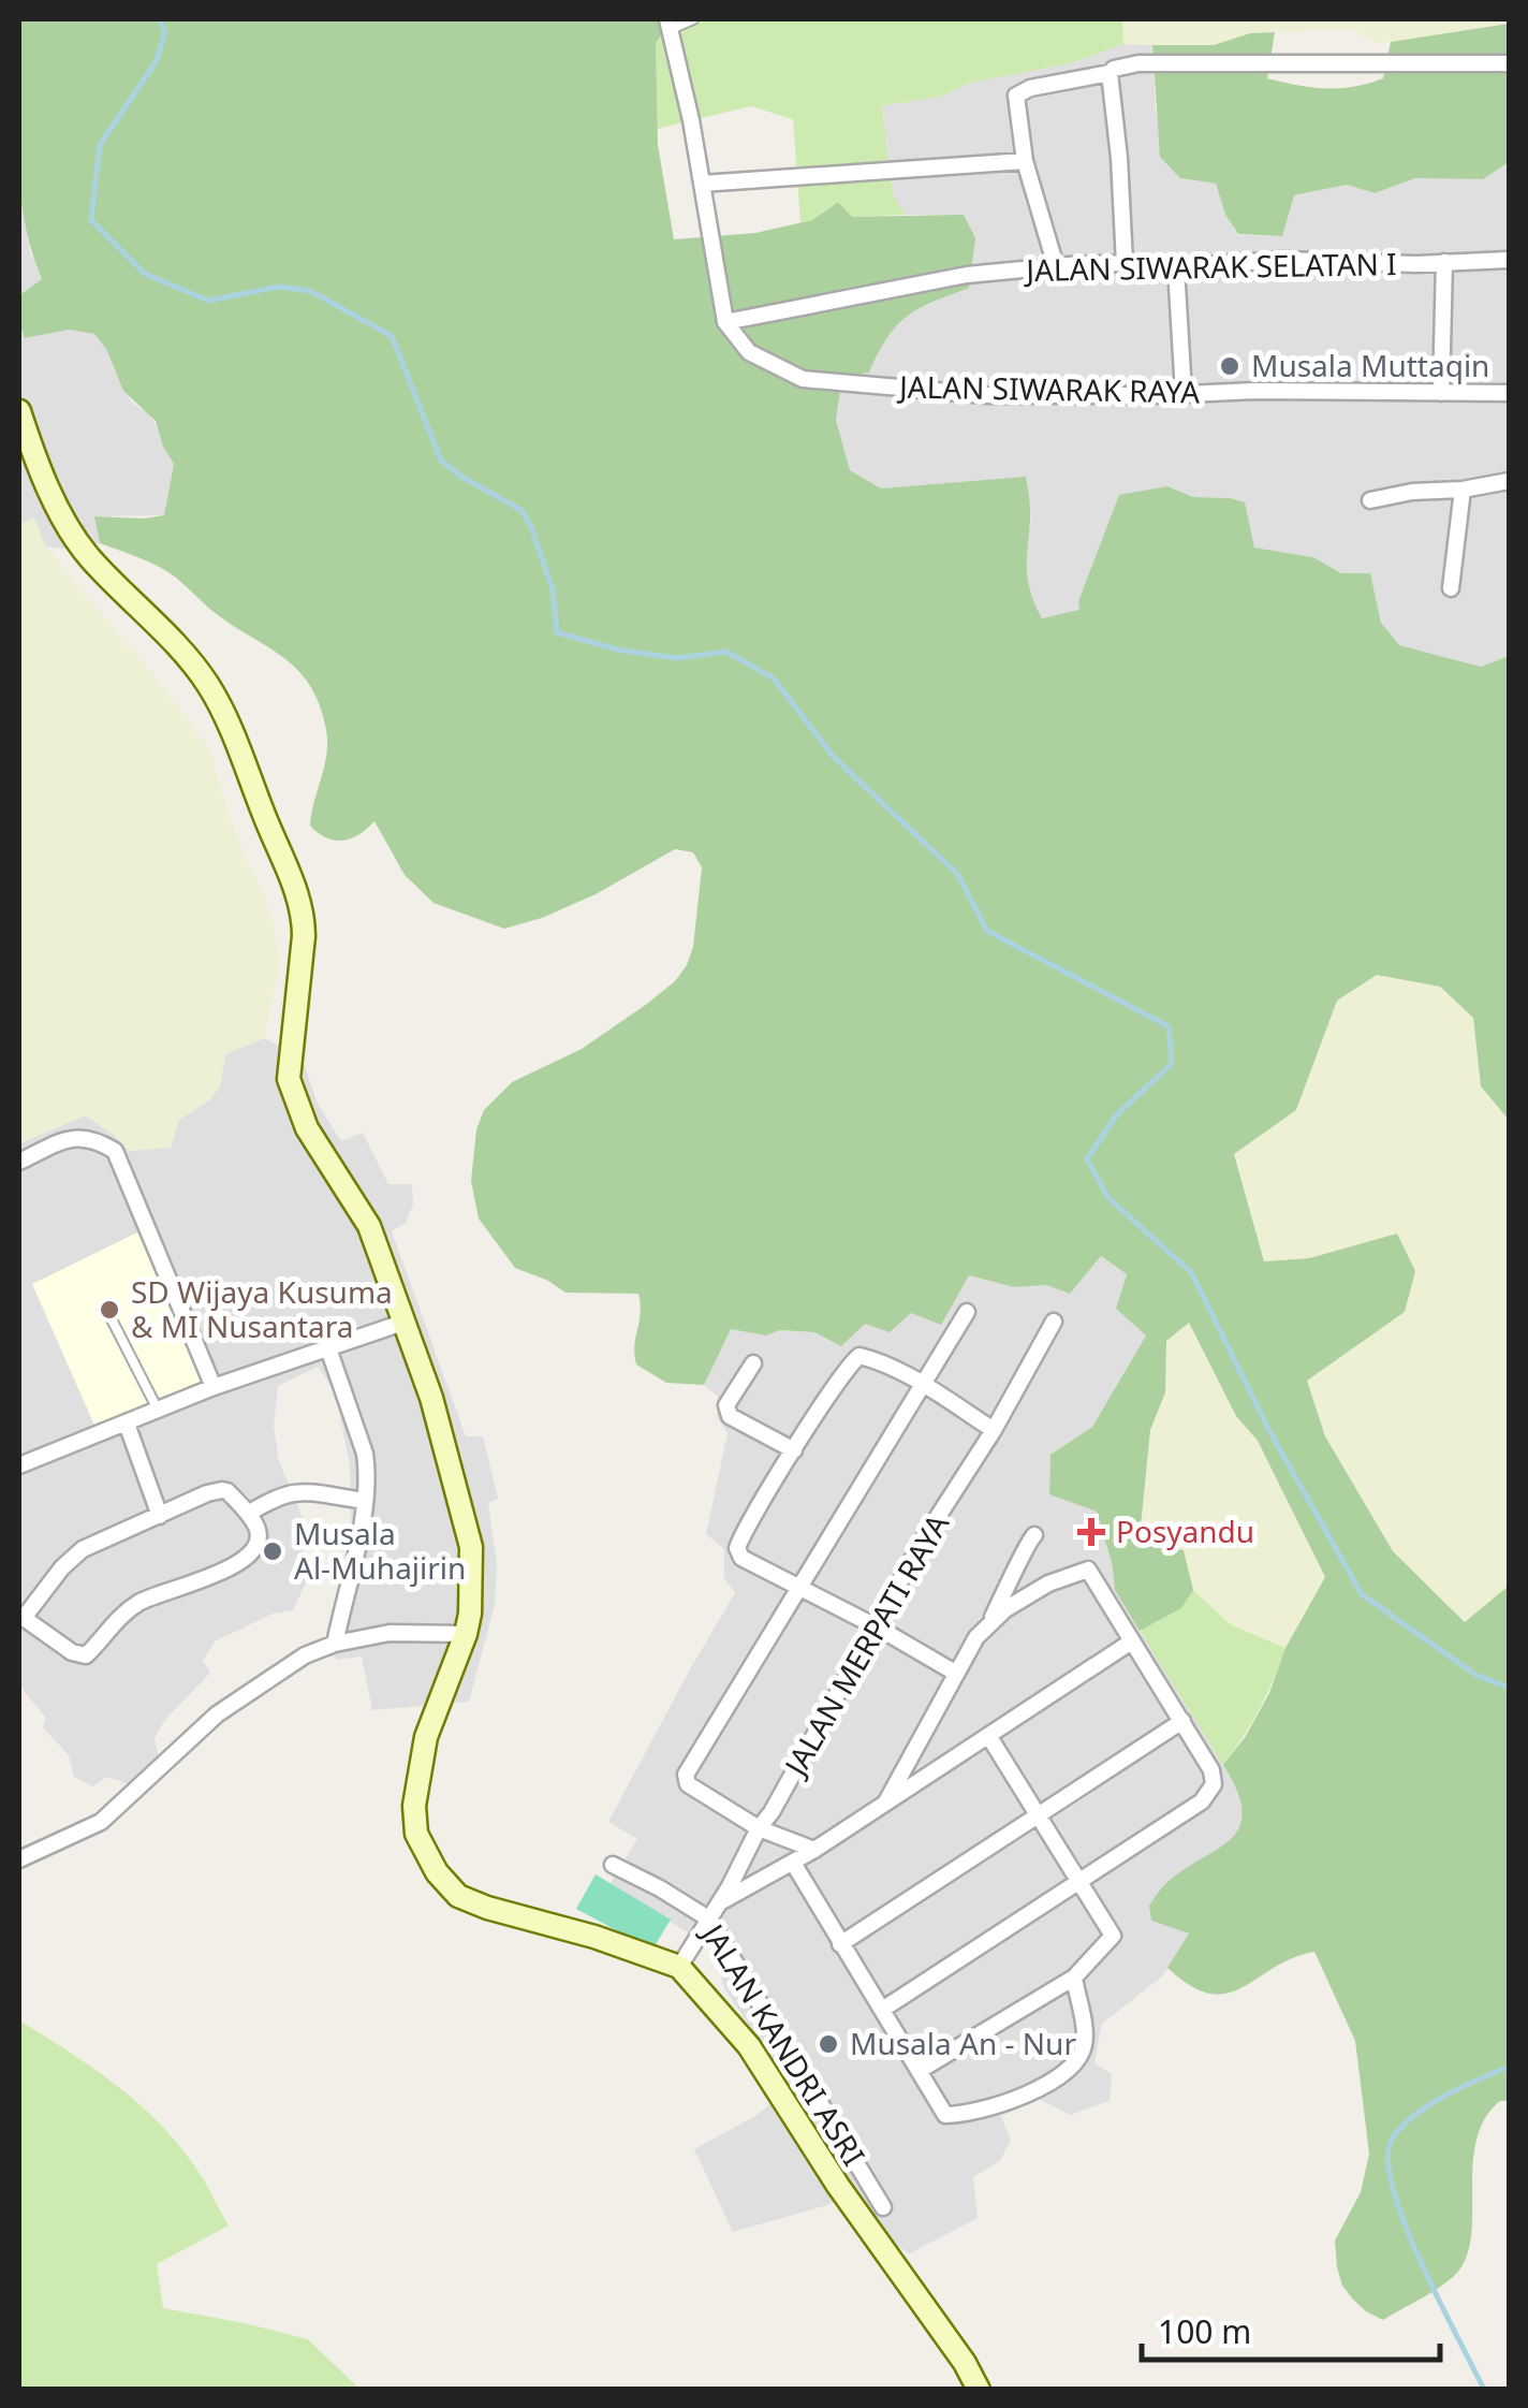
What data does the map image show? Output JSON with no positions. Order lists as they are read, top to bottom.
{
  "streets": {
    "street": [
      "JALAN SIWARAK SELATAN I",
      "JALAN SIWARAK RAYA",
      "JALAN MERPATI RAYA",
      "JALAN KANDRI ASRI"
    ]
  },
  "crossings": [
    ["JALAN SIWARAK SELATAN I", "JALAN SIWARAK RAYA"],
    ["JALAN MERPATI RAYA", "JALAN KANDRI ASRI"]
  ],
  "places": {
    "other": [
      "Musala Muttaqin",
      "SD Wijaya Kusuma & MI Nusantara",
      "Musala Al-Muhajirin",
      "Musala An - Nur"
    ],
    "health": ["Posyandu"]
  },
  "scale_bar": "100 m"
}
